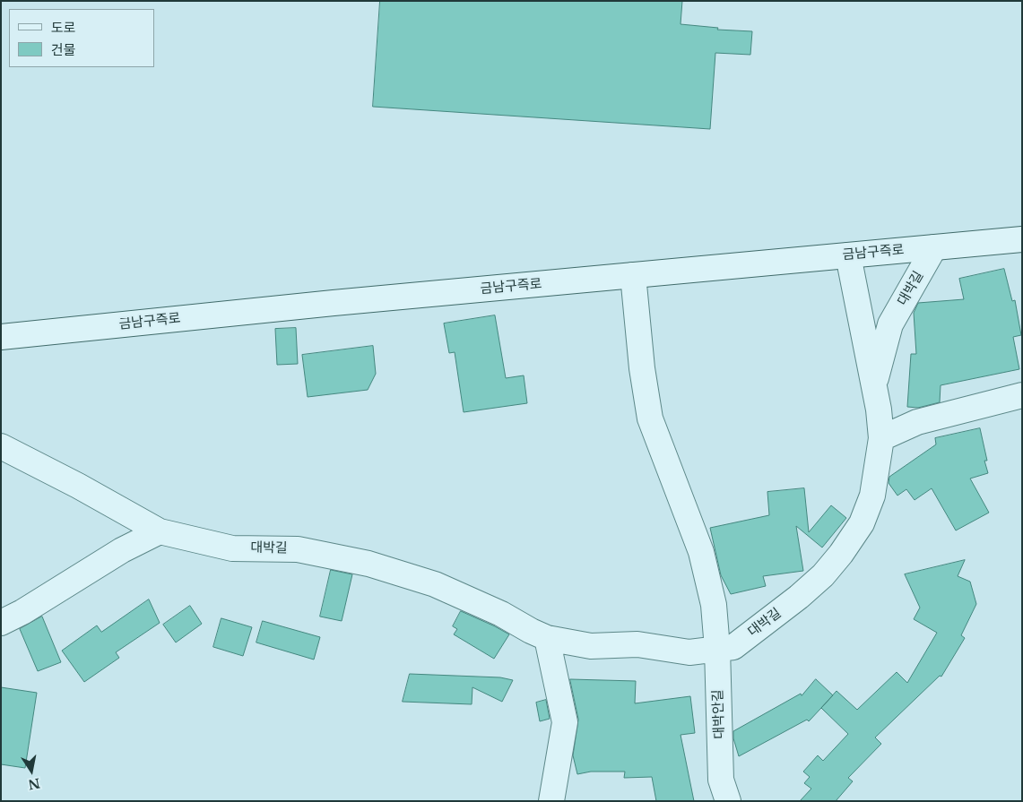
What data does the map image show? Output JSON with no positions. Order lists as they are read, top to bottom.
{
  "streets": {
    "street": ["금남구즉로", "대박길", "대박안길"]
  },
  "crossings": [
    ["금남구즉로", "대박길"],
    ["금남구즉로", "대박안길"],
    ["대박길", "대박안길"]
  ],
  "legend": ["도로", "건물"],
  "north": "bottom"
}
